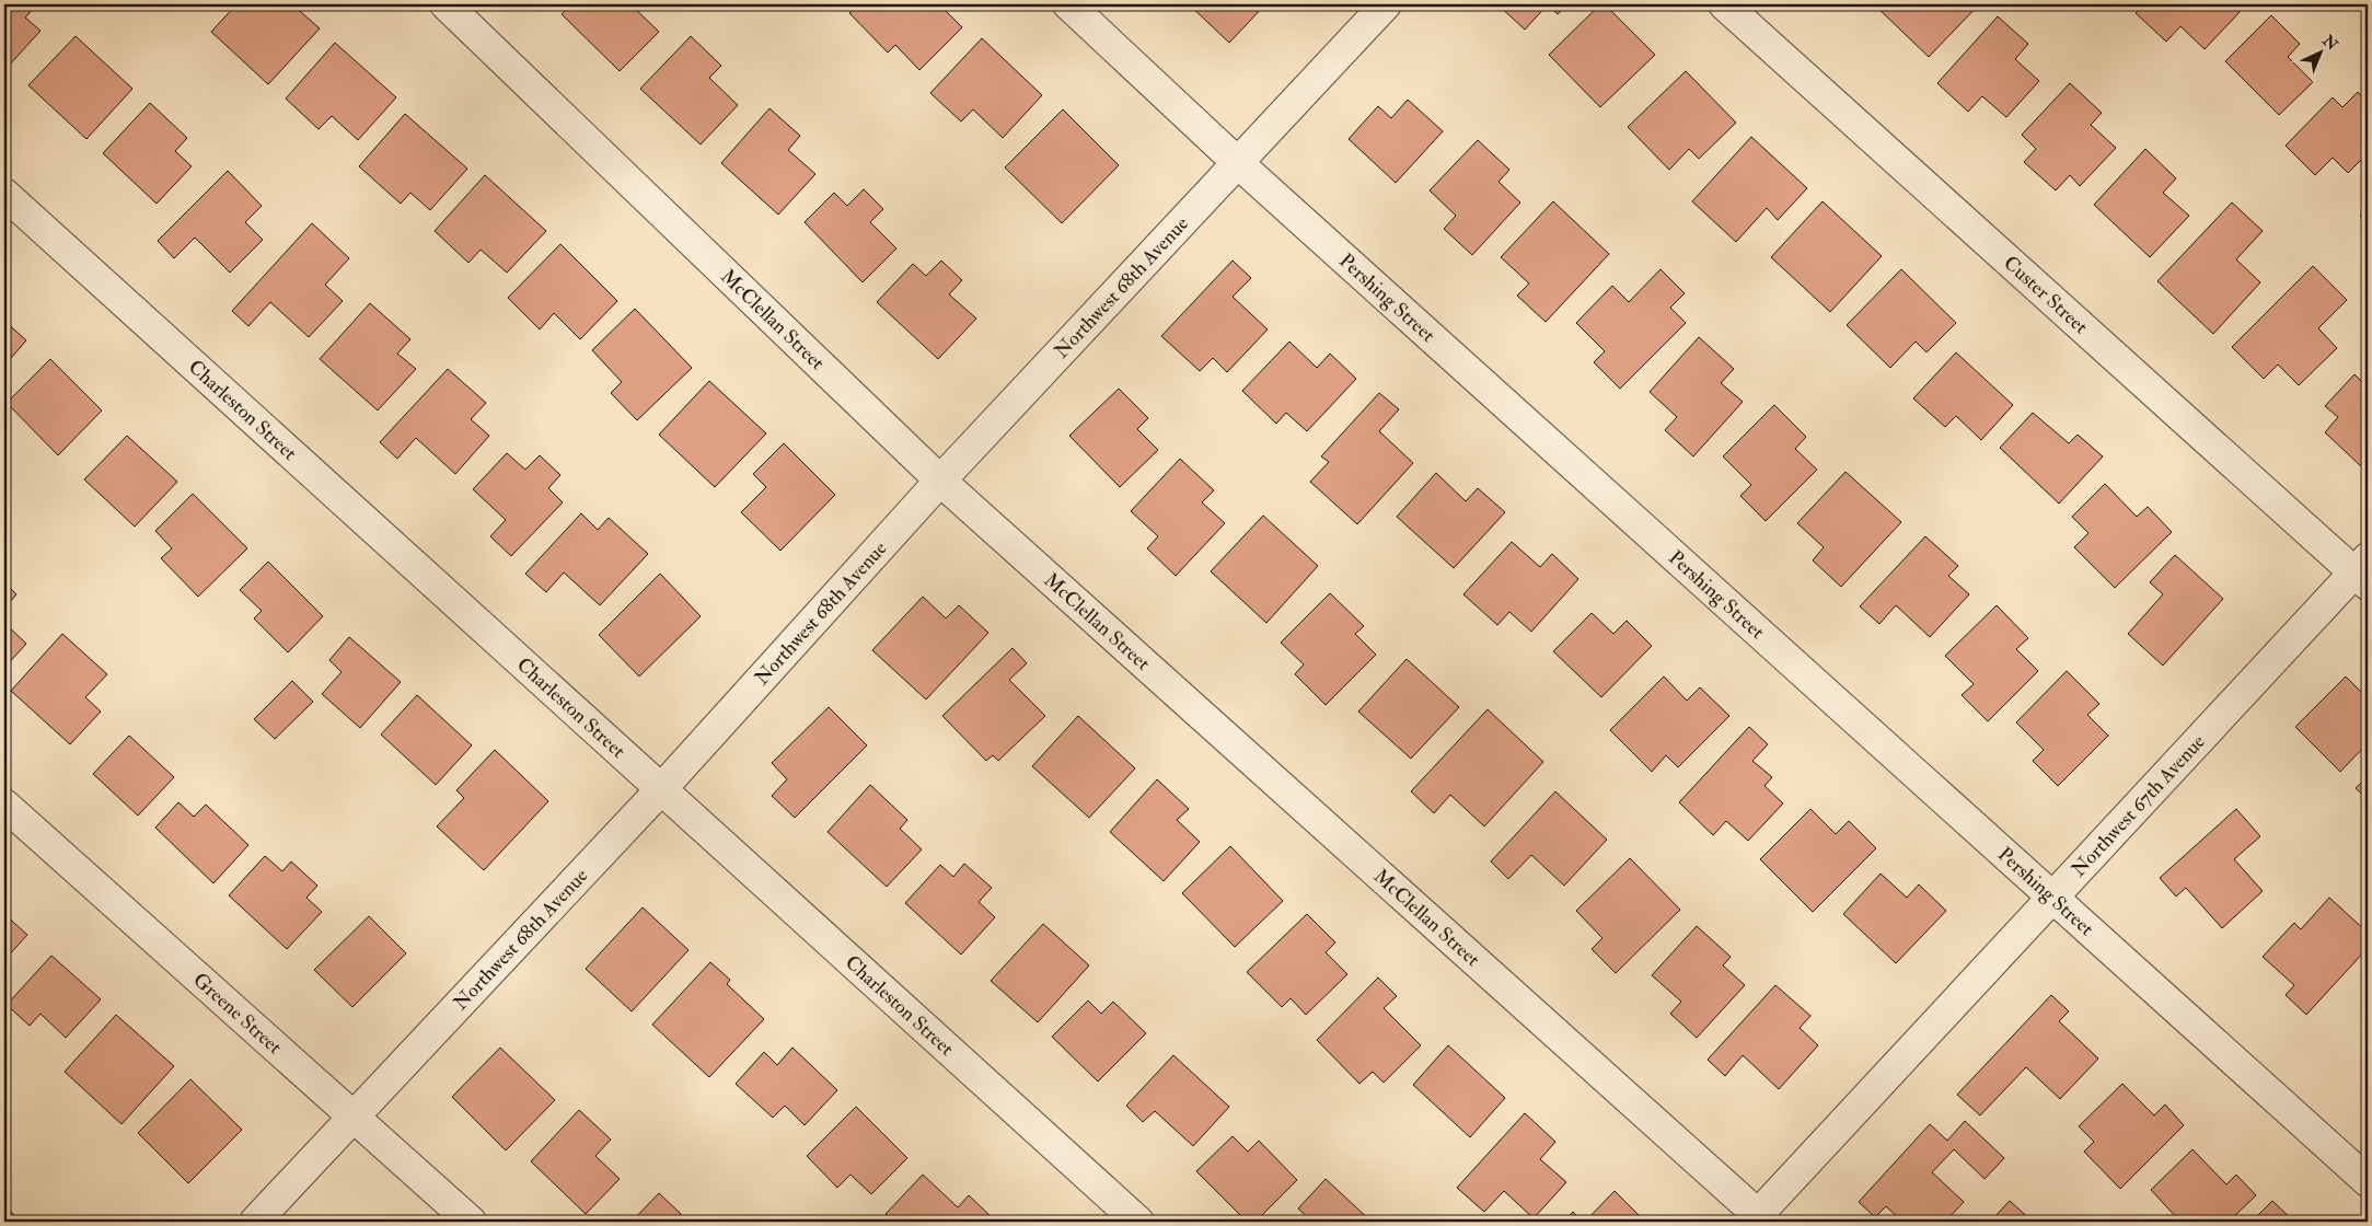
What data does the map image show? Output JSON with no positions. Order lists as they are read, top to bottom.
{
  "streets": {
    "street": [
      "Northwest 68th Avenue",
      "Custer Street",
      "Pershing Street",
      "McClellan Street",
      "Charleston Street",
      "Northwest 67th Avenue",
      "Greene Street"
    ]
  },
  "crossings": [
    ["Northwest 68th Avenue", "Pershing Street"],
    ["Northwest 68th Avenue", "McClellan Street"],
    ["Northwest 68th Avenue", "Charleston Street"],
    ["Northwest 68th Avenue", "Greene Street"],
    ["Custer Street", "Northwest 67th Avenue"],
    ["Pershing Street", "Northwest 67th Avenue"],
    ["McClellan Street", "Northwest 67th Avenue"]
  ],
  "north": "top right"
}
